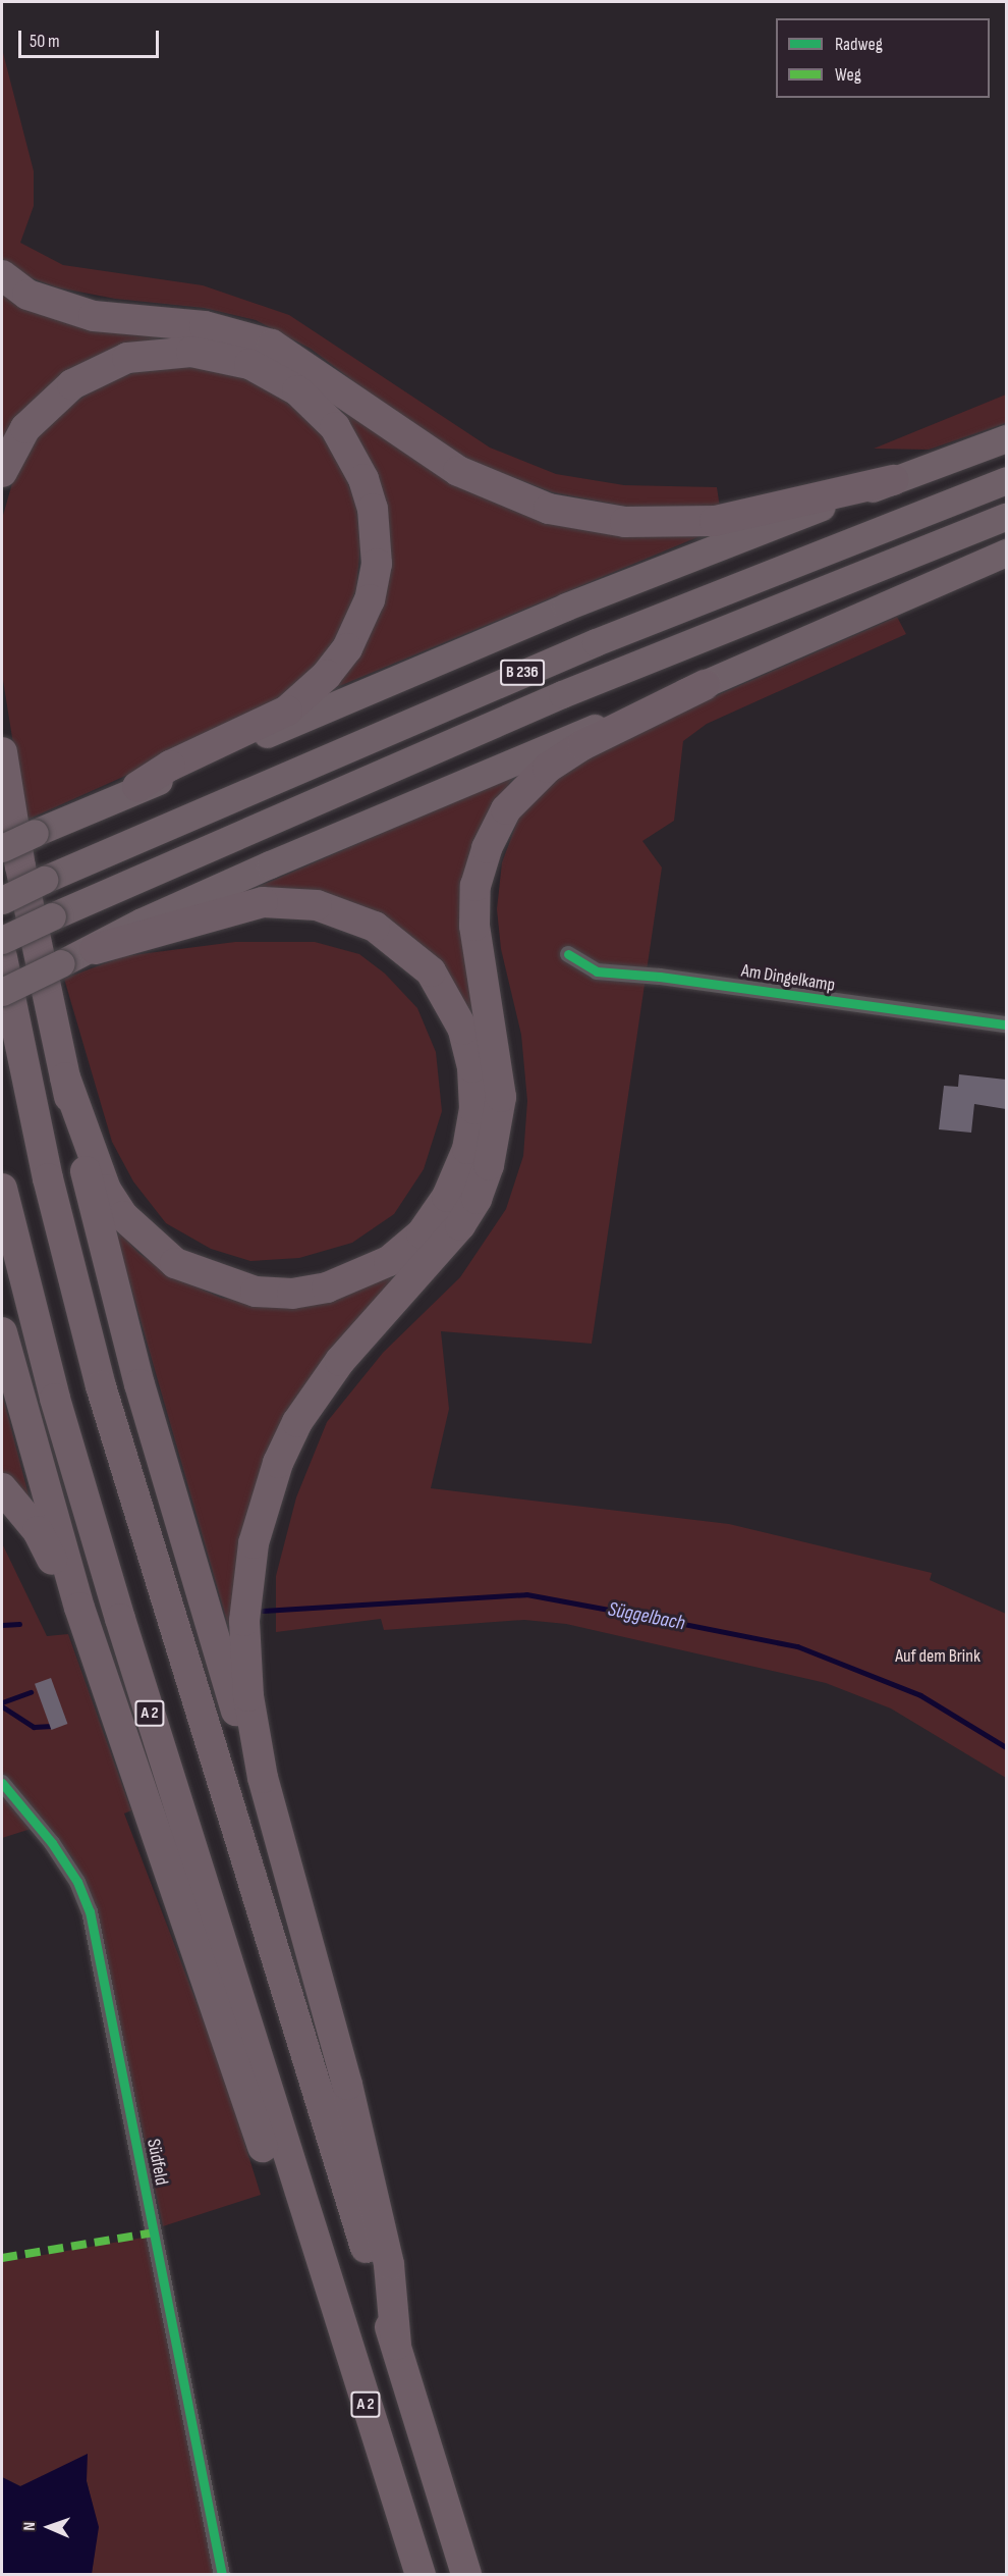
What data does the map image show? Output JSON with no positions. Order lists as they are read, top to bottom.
{
  "streets": {
    "highway": ["B 236", "A 2"],
    "street": ["Am Dingelkamp", "Südfeld"]
  },
  "water": ["Süggelbach"],
  "parks": ["Auf dem Brink"],
  "legend": ["Radweg", "Weg"],
  "scale_bar": "50 m",
  "north": "left"
}
